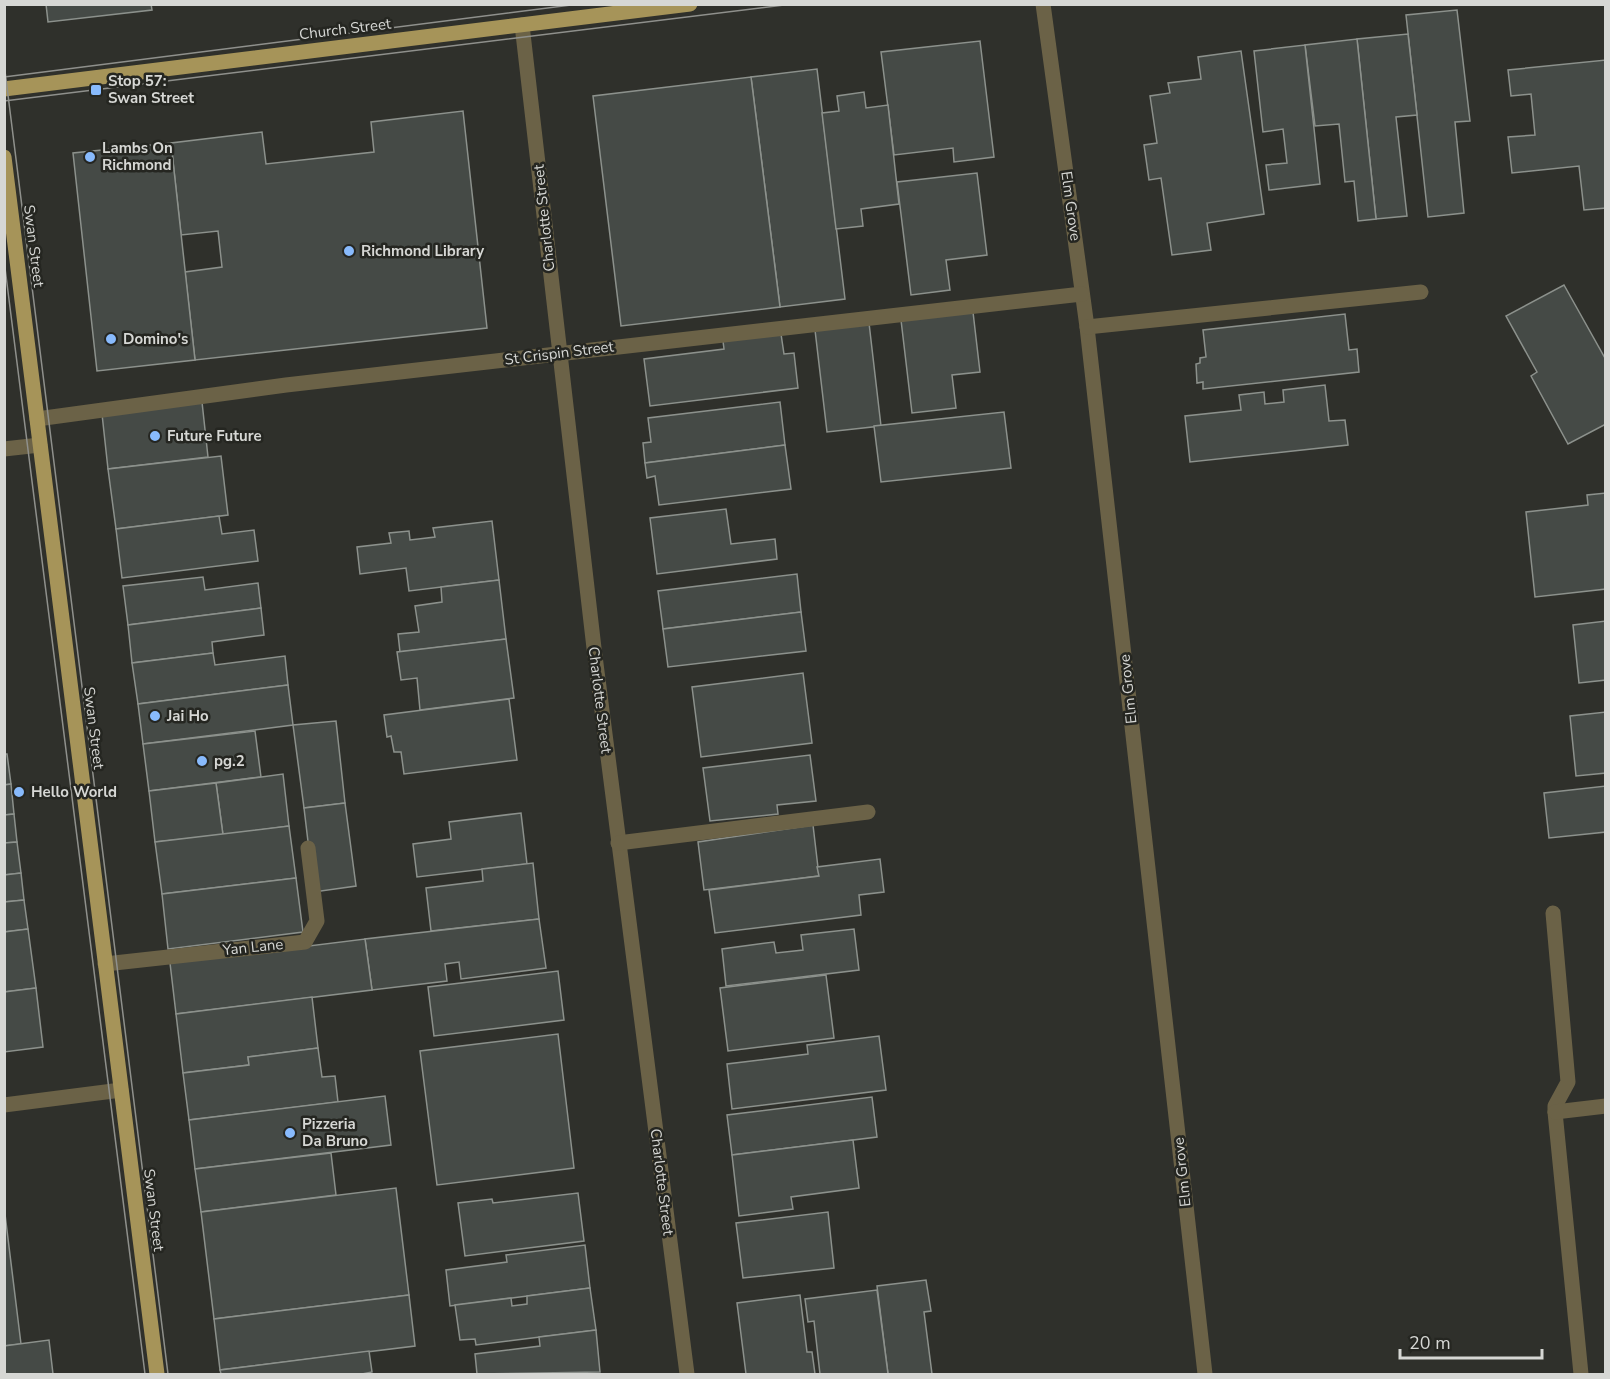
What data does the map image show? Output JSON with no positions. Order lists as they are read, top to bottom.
{
  "streets": {
    "main road": ["Church Street", "Swan Street"],
    "street": [
      "Elm Grove",
      "Charlotte Street",
      "St Crispin Street",
      "Yan Lane"
    ]
  },
  "crossings": [
    ["Church Street", "Charlotte Street"],
    ["Elm Grove", "St Crispin Street"],
    ["Charlotte Street", "St Crispin Street"],
    ["Swan Street", "St Crispin Street"],
    ["Swan Street", "Yan Lane"]
  ],
  "places": {
    "transit": ["Stop 57: Swan Street"],
    "other": [
      "Lambs On Richmond",
      "Richmond Library",
      "Domino's",
      "Future Future",
      "Jai Ho",
      "pg.2",
      "Hello World",
      "Pizzeria Da Bruno"
    ]
  },
  "scale_bar": "20 m"
}
